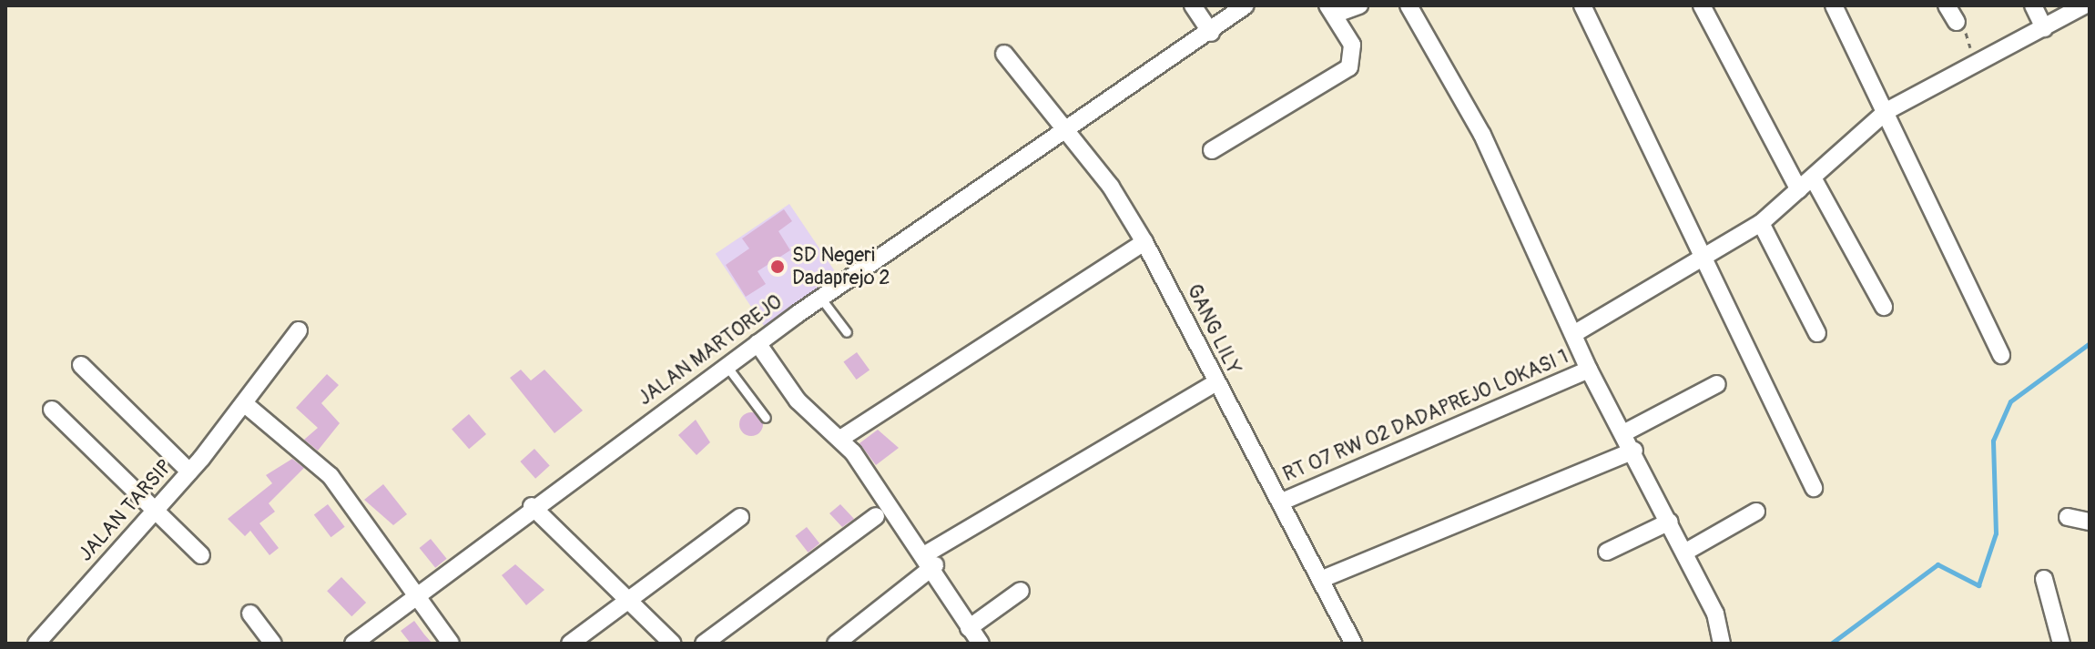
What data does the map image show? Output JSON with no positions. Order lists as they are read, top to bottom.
{
  "streets": {
    "street": [
      "GANG LILY",
      "JALAN MARTOREJO",
      "RT 07 RW 02 DADAPREJO LOKASI 1",
      "JALAN TARSIP"
    ]
  },
  "crossings": [
    ["GANG LILY", "JALAN MARTOREJO"],
    ["GANG LILY", "RT 07 RW 02 DADAPREJO LOKASI 1"]
  ],
  "places": ["SD Negeri Dadaprejo 2"]
}
